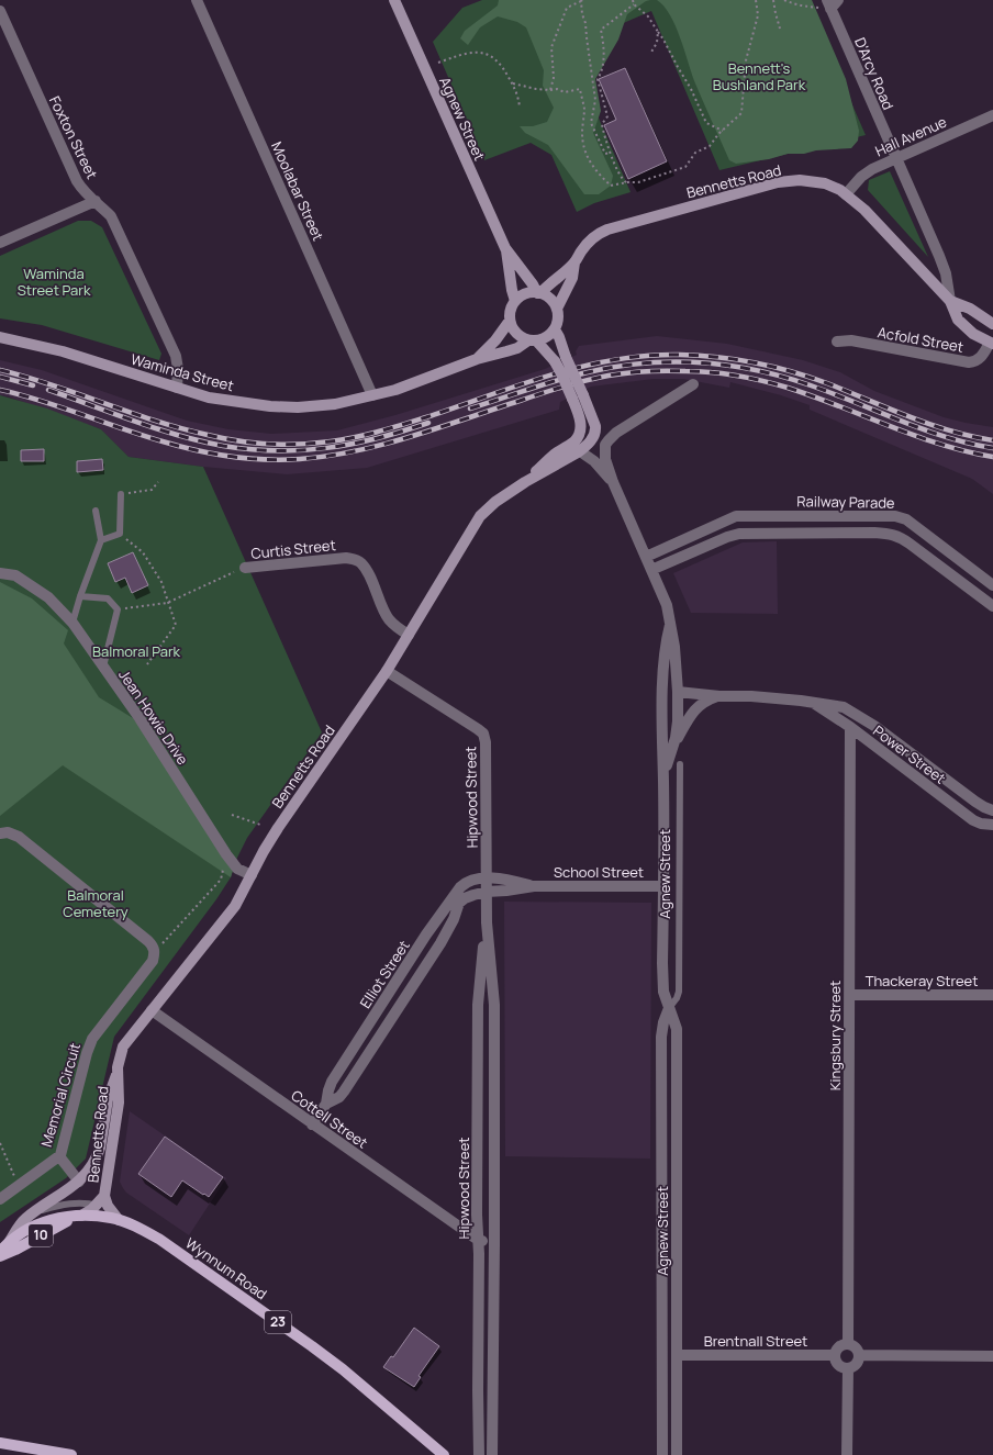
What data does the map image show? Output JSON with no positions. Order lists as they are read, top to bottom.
{
  "streets": {
    "main road": [
      "Agnew Street",
      "Bennetts Road",
      "Waminda Street",
      "10",
      "Wynnum Road",
      "23"
    ],
    "street": [
      "D'Arcy Road",
      "Hall Avenue",
      "Foxton Street",
      "Moolabar Street",
      "Acfold Street",
      "Railway Parade",
      "Curtis Street",
      "Jean Howie Drive",
      "Power Street",
      "Hipwood Street",
      "School Street",
      "Elliot Street",
      "Thackeray Street",
      "Kingsbury Street",
      "Memorial Circuit",
      "Cottell Street",
      "Brentnall Street"
    ]
  },
  "crossings": [
    ["D'Arcy Road", "Hall Avenue"],
    ["D'Arcy Road", "Bennetts Road"],
    ["Agnew Street", "Bennetts Road"],
    ["Agnew Street", "Waminda Street"],
    ["Agnew Street", "Railway Parade"],
    ["Agnew Street", "Power Street"],
    ["Agnew Street", "School Street"],
    ["Agnew Street", "10"],
    ["Agnew Street", "Brentnall Street"],
    ["Hall Avenue", "Bennetts Road"],
    ["Foxton Street", "Waminda Street"],
    ["Bennetts Road", "Acfold Street"],
    ["Bennetts Road", "Waminda Street"],
    ["Bennetts Road", "Curtis Street"],
    ["Bennetts Road", "Jean Howie Drive"],
    ["Bennetts Road", "Hipwood Street"],
    ["Bennetts Road", "Cottell Street"],
    ["Bennetts Road", "10"],
    ["Bennetts Road", "Wynnum Road"],
    ["Moolabar Street", "Waminda Street"],
    ["Waminda Street", "10"],
    ["Power Street", "Kingsbury Street"],
    ["Hipwood Street", "School Street"],
    ["Hipwood Street", "Elliot Street"],
    ["Hipwood Street", "Cottell Street"],
    ["School Street", "Elliot Street"],
    ["Elliot Street", "Cottell Street"],
    ["Thackeray Street", "Kingsbury Street"],
    ["Kingsbury Street", "Brentnall Street"]
  ],
  "parks": [
    "Bennett's Bushland Park",
    "Waminda Street Park",
    "Balmoral Park",
    "Balmoral Cemetery"
  ]
}
